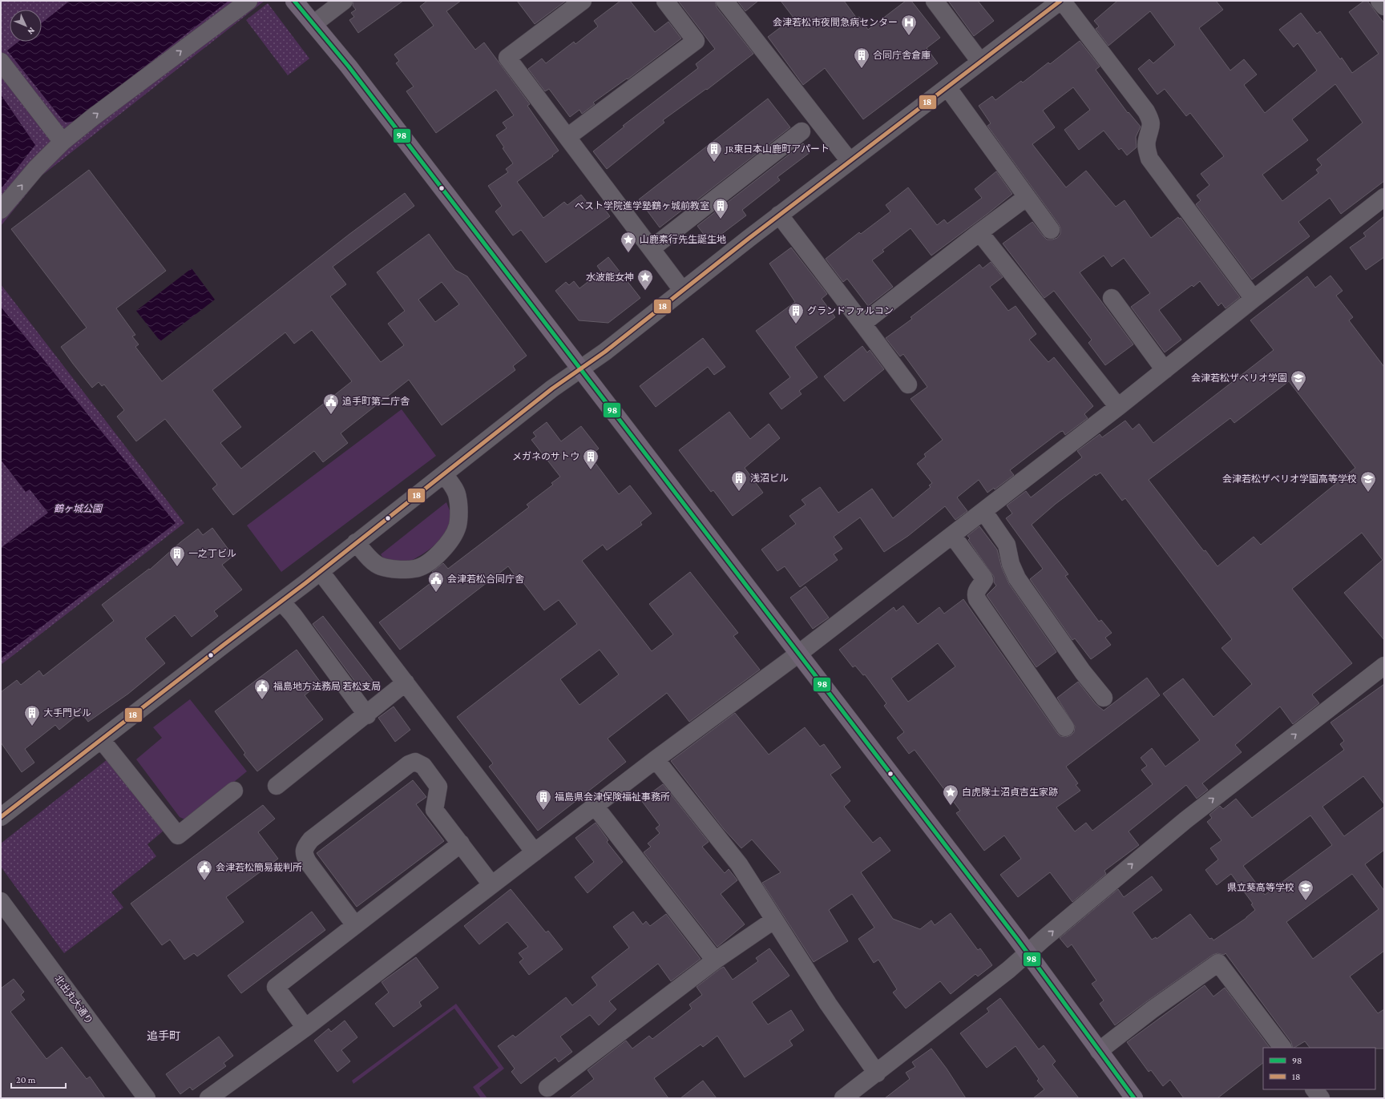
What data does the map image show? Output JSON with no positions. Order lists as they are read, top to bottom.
{
  "streets": {
    "street": ["北出丸大通り"]
  },
  "districts": ["追手町"],
  "parks": ["鶴ヶ城公園"],
  "places": {
    "hospital": ["会津若松市夜間急病センター"],
    "building": [
      "合同庁舎倉庫",
      "JR東日本山鹿町アパート",
      "ベスト学院進学塾鶴ヶ城前教室",
      "グランドファルコン",
      "メガネのサトウ",
      "浅沼ビル",
      "一之丁ビル",
      "大手門ビル",
      "福島県会津保険福祉事務所"
    ],
    "place": ["山鹿素行先生誕生地", "水波能女神", "白虎隊士沼貞吉生家跡"],
    "school or university": ["会津若松ザベリオ学園", "会津若松ザベリオ学園高等学校", "県立葵高等学校"],
    "public building": [
      "追手町第二庁舎",
      "会津若松合同庁舎",
      "福島地方法務局 若松支局",
      "会津若松簡易裁判所"
    ]
  },
  "lines": ["transit line 98", "transit line 18"],
  "legend": ["98", "18"],
  "scale_bar": "20 m",
  "north": "bottom right"
}
